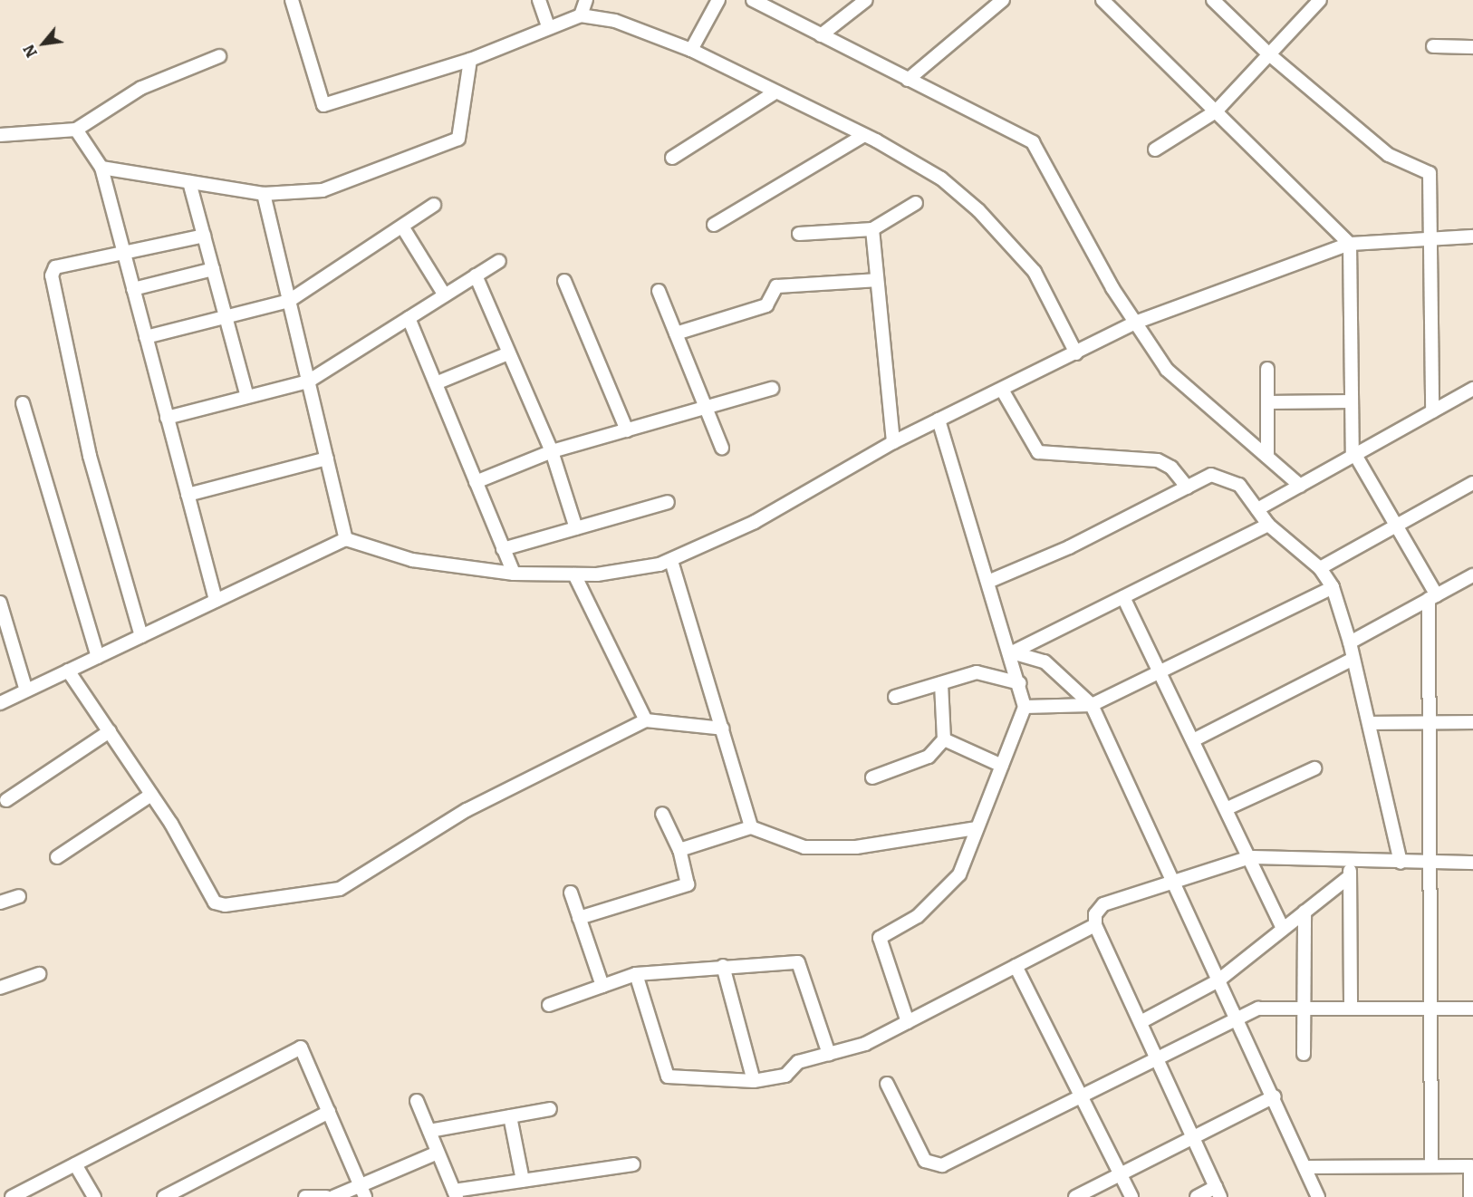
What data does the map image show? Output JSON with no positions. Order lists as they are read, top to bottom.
{
  "north": "bottom left"
}
